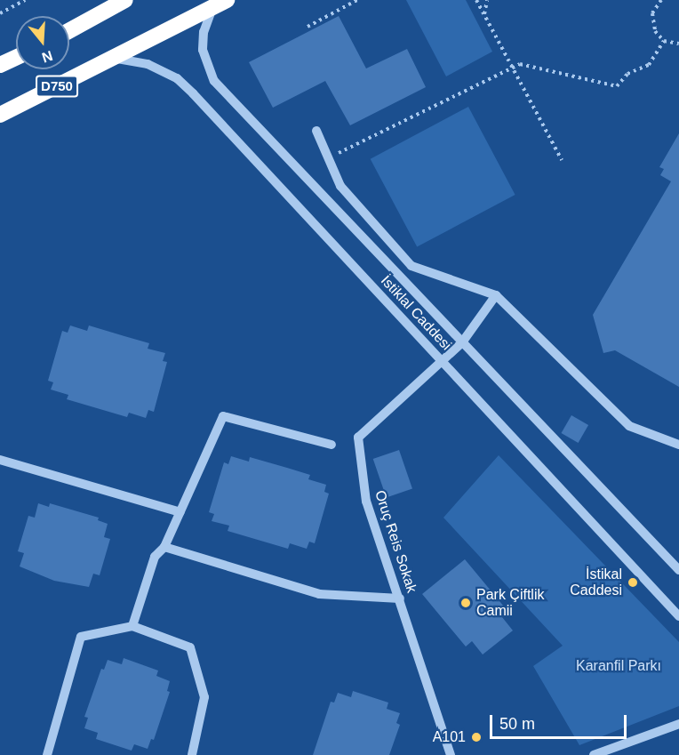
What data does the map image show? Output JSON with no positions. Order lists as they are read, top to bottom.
{
  "streets": {
    "highway": ["D750"],
    "street": ["İstiklal Caddesi", "Oruç Reis Sokak"]
  },
  "crossings": [
    ["D750", "İstiklal Caddesi"],
    ["İstiklal Caddesi", "Oruç Reis Sokak"]
  ],
  "parks": ["Karanfil Parkı"],
  "places": ["İstikal Caddesi", "Park Çiftlik Camii", "A101"],
  "scale_bar": "50 m",
  "north": "bottom"
}
